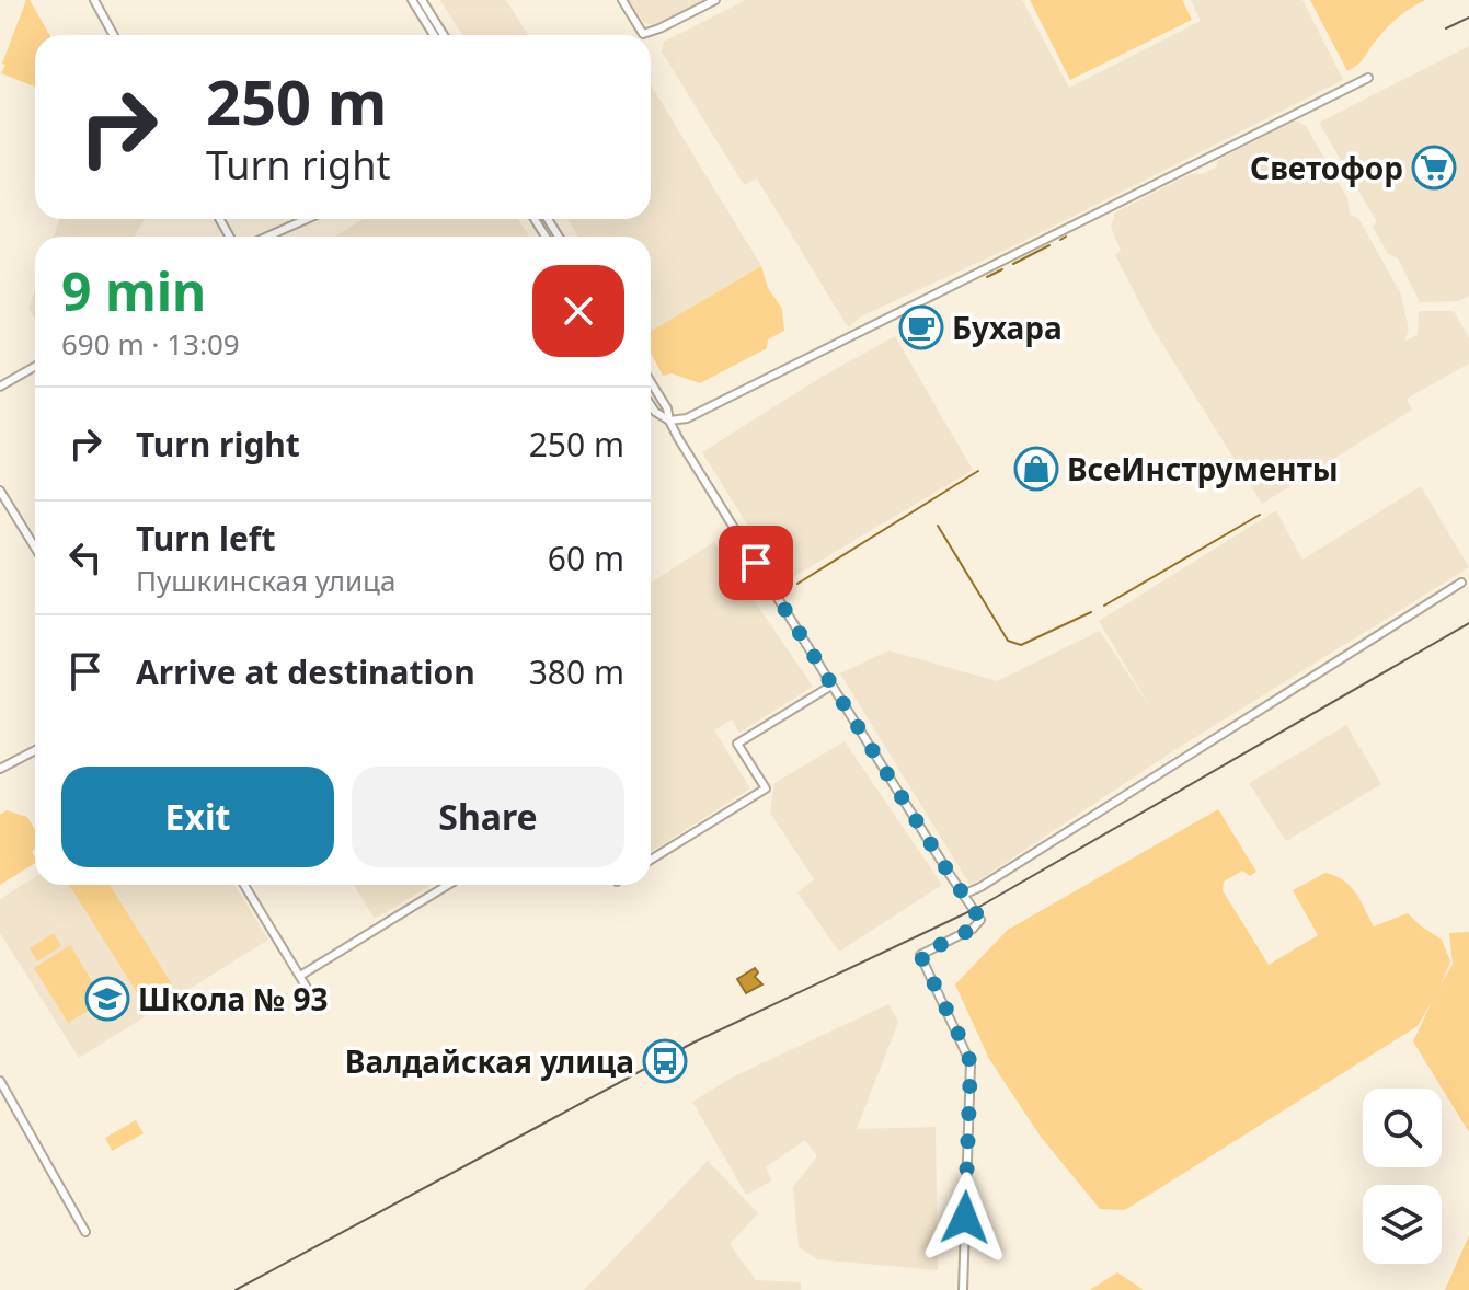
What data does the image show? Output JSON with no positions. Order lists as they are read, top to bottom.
{
  "places": {
    "supermarket": ["Светофор"],
    "cafe": ["Бухара"],
    "shop": ["ВсеИнструменты"],
    "school or university": ["Школа № 93"],
    "bus stop": ["Валдайская улица"]
  },
  "page": {
    "turn": ["250 m", "Turn right"],
    "heading": ["9 min", "690 m · 13:09"],
    "list": [
      {
        "name": "Turn right",
        "value": "250 m"
      },
      {
        "name": "Turn left",
        "note": "Пушкинская улица",
        "value": "60 m"
      },
      {
        "name": "Arrive at destination",
        "value": "380 m"
      }
    ],
    "buttons": ["Exit", "Share"]
  }
}
